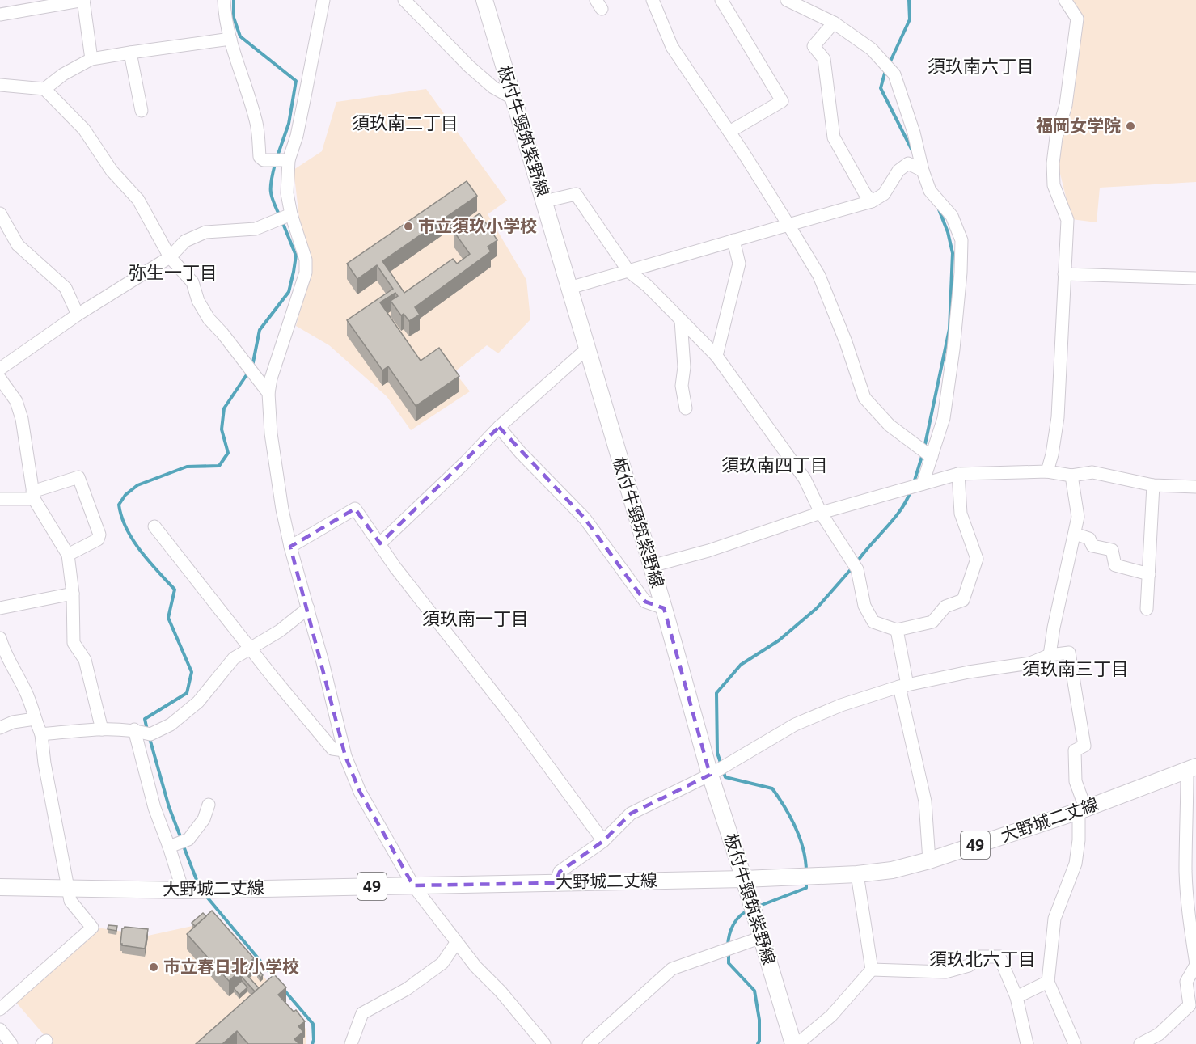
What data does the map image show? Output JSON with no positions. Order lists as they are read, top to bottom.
{
  "streets": {
    "main road": ["板付牛頸筑紫野線", "大野城二丈線", "49"]
  },
  "crossings": [
    ["板付牛頸筑紫野線", "大野城二丈線"]
  ],
  "districts": [
    "須玖南六丁目",
    "須玖南二丁目",
    "弥生一丁目",
    "須玖南四丁目",
    "須玖南一丁目",
    "須玖南三丁目",
    "須玖北六丁目"
  ],
  "places": ["福岡女学院", "市立須玖小学校", "市立春日北小学校"]
}
